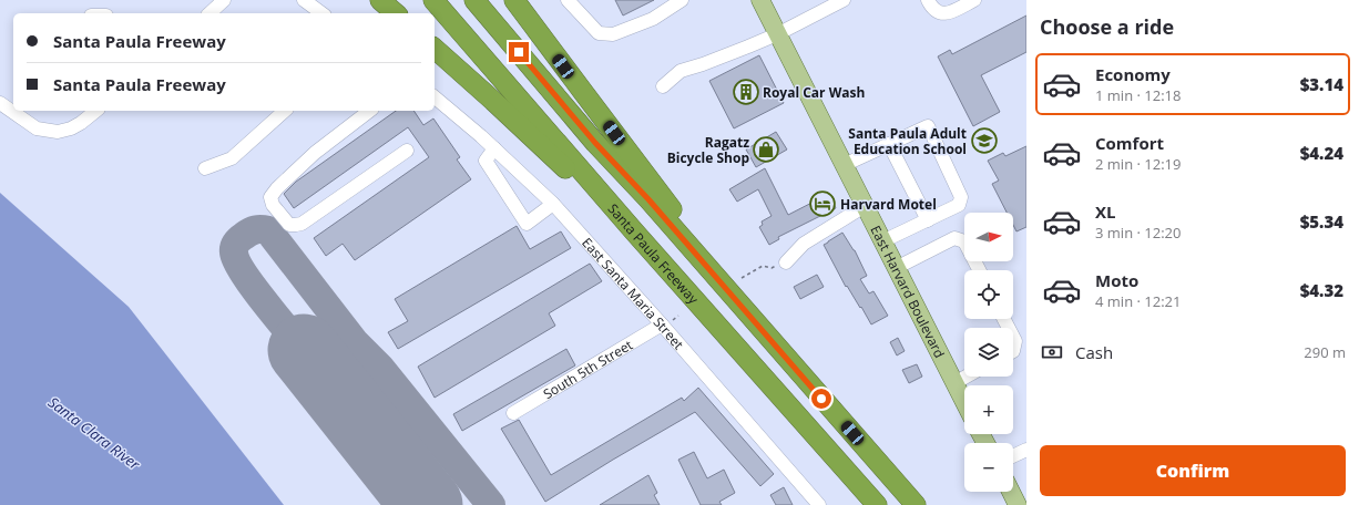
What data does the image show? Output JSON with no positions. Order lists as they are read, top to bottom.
{
  "streets": {
    "highway": ["Santa Paula Freeway"],
    "main road": ["East Harvard Boulevard"],
    "street": ["East Santa Maria Street", "South 5th Street"]
  },
  "crossings": [
    ["East Santa Maria Street", "South 5th Street"]
  ],
  "water": ["Santa Clara River"],
  "places": {
    "building": ["Royal Car Wash"],
    "school or university": ["Santa Paula Adult Education School"],
    "shop": ["Ragatz Bicycle Shop"],
    "hotel": ["Harvard Motel"]
  },
  "north": "right",
  "page": {
    "heading": "Choose a ride",
    "banner": ["Santa Paula Freeway", "Santa Paula Freeway"],
    "list": [
      {
        "name": "Economy",
        "note": "1 min · 12:18",
        "value": "$3.14"
      },
      {
        "name": "Comfort",
        "note": "2 min · 12:19",
        "value": "$4.24"
      },
      {
        "name": "XL",
        "note": "3 min · 12:20",
        "value": "$5.34"
      },
      {
        "name": "Moto",
        "note": "4 min · 12:21",
        "value": "$4.32"
      }
    ],
    "map_buttons": ["+", "−"],
    "pay": ["Cash", "290 m"],
    "buttons": "Confirm"
  }
}
